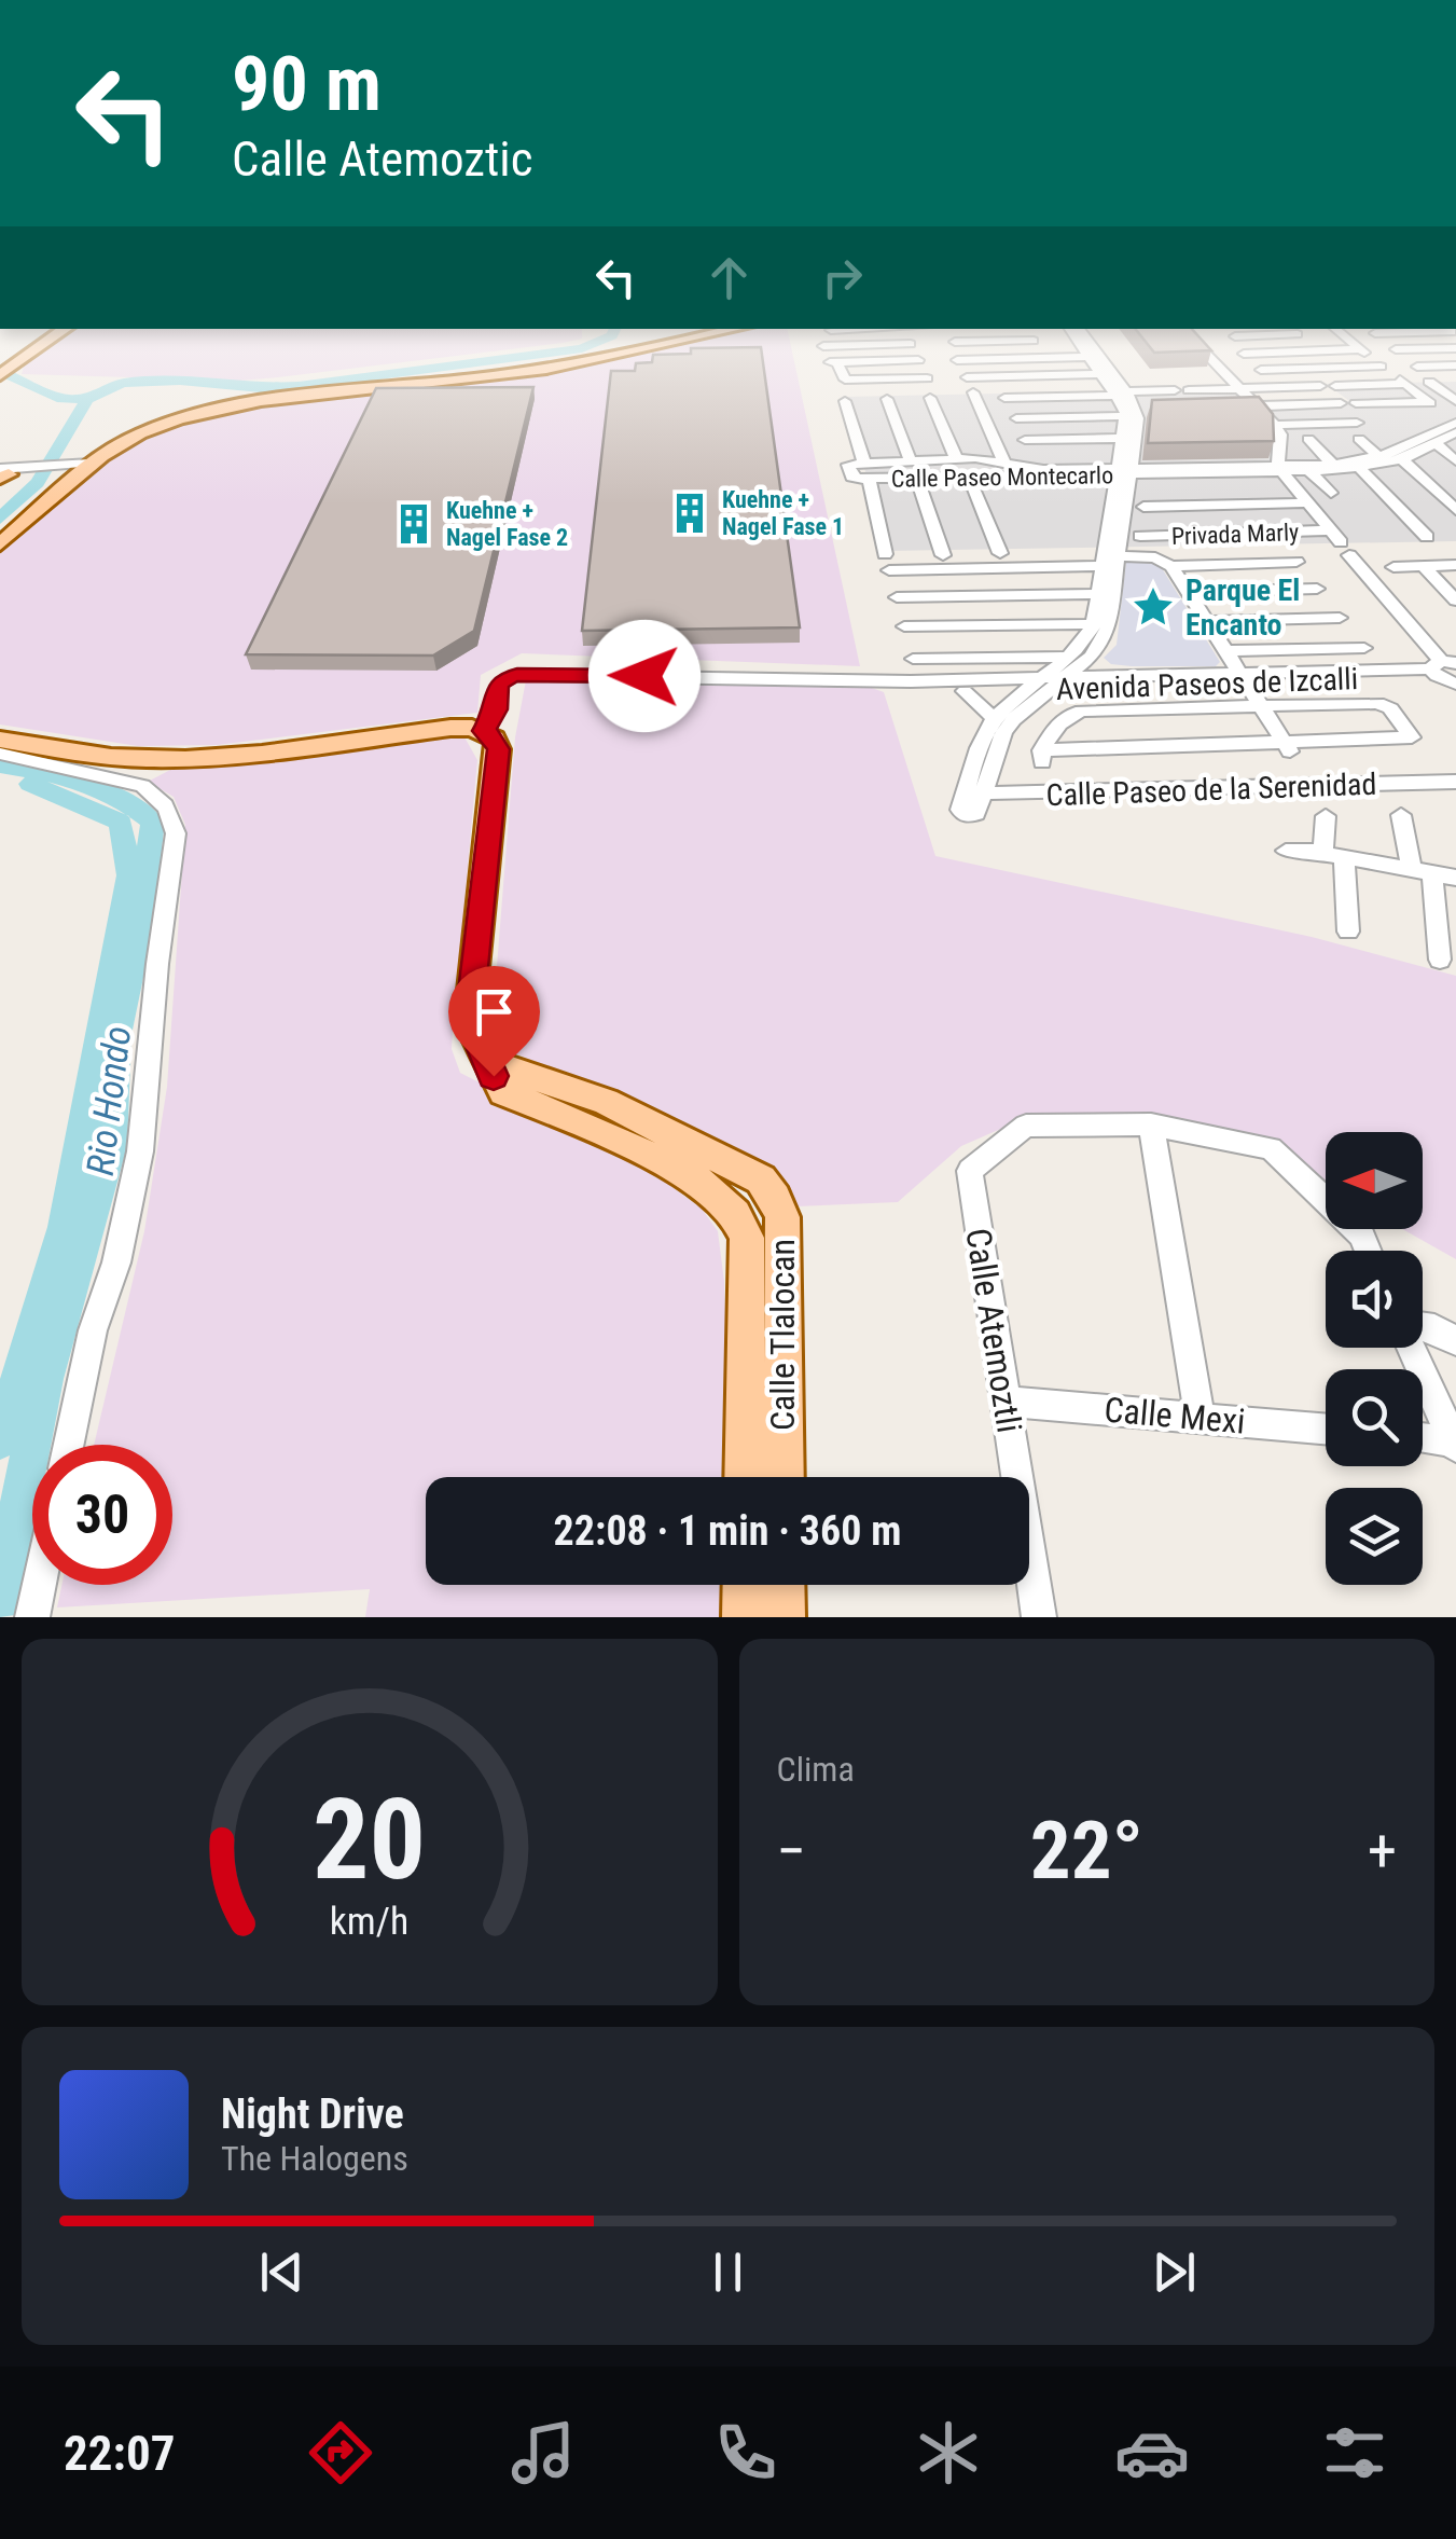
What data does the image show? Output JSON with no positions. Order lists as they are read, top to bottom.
{
  "streets": {
    "main road": ["Calle Tlalocan"],
    "street": [
      "Calle Paseo Montecarlo",
      "Privada Marly",
      "Avenida Paseos de Izcalli",
      "Calle Paseo de la Serenidad",
      "Calle Atemoztli",
      "Calle Mexi"
    ]
  },
  "crossings": [
    ["Calle Atemoztli", "Calle Mexi"]
  ],
  "water": ["Rio Hondo"],
  "places": {
    "building": ["Kuehne + Nagel Fase 1", "Kuehne + Nagel Fase 2"],
    "place": ["Parque El Encanto"]
  },
  "north": "left",
  "page": {
    "turn": ["90 m", "Calle Atemoztic"],
    "limit": "30",
    "trip": "22:08 · 1 min · 360 m",
    "tile": "Clima",
    "heat": ["−", "22°", "+"],
    "song": ["Night Drive", "The Halogens"],
    "tabs": "22:07",
    "gauge": ["20", "km/h"]
  }
}
